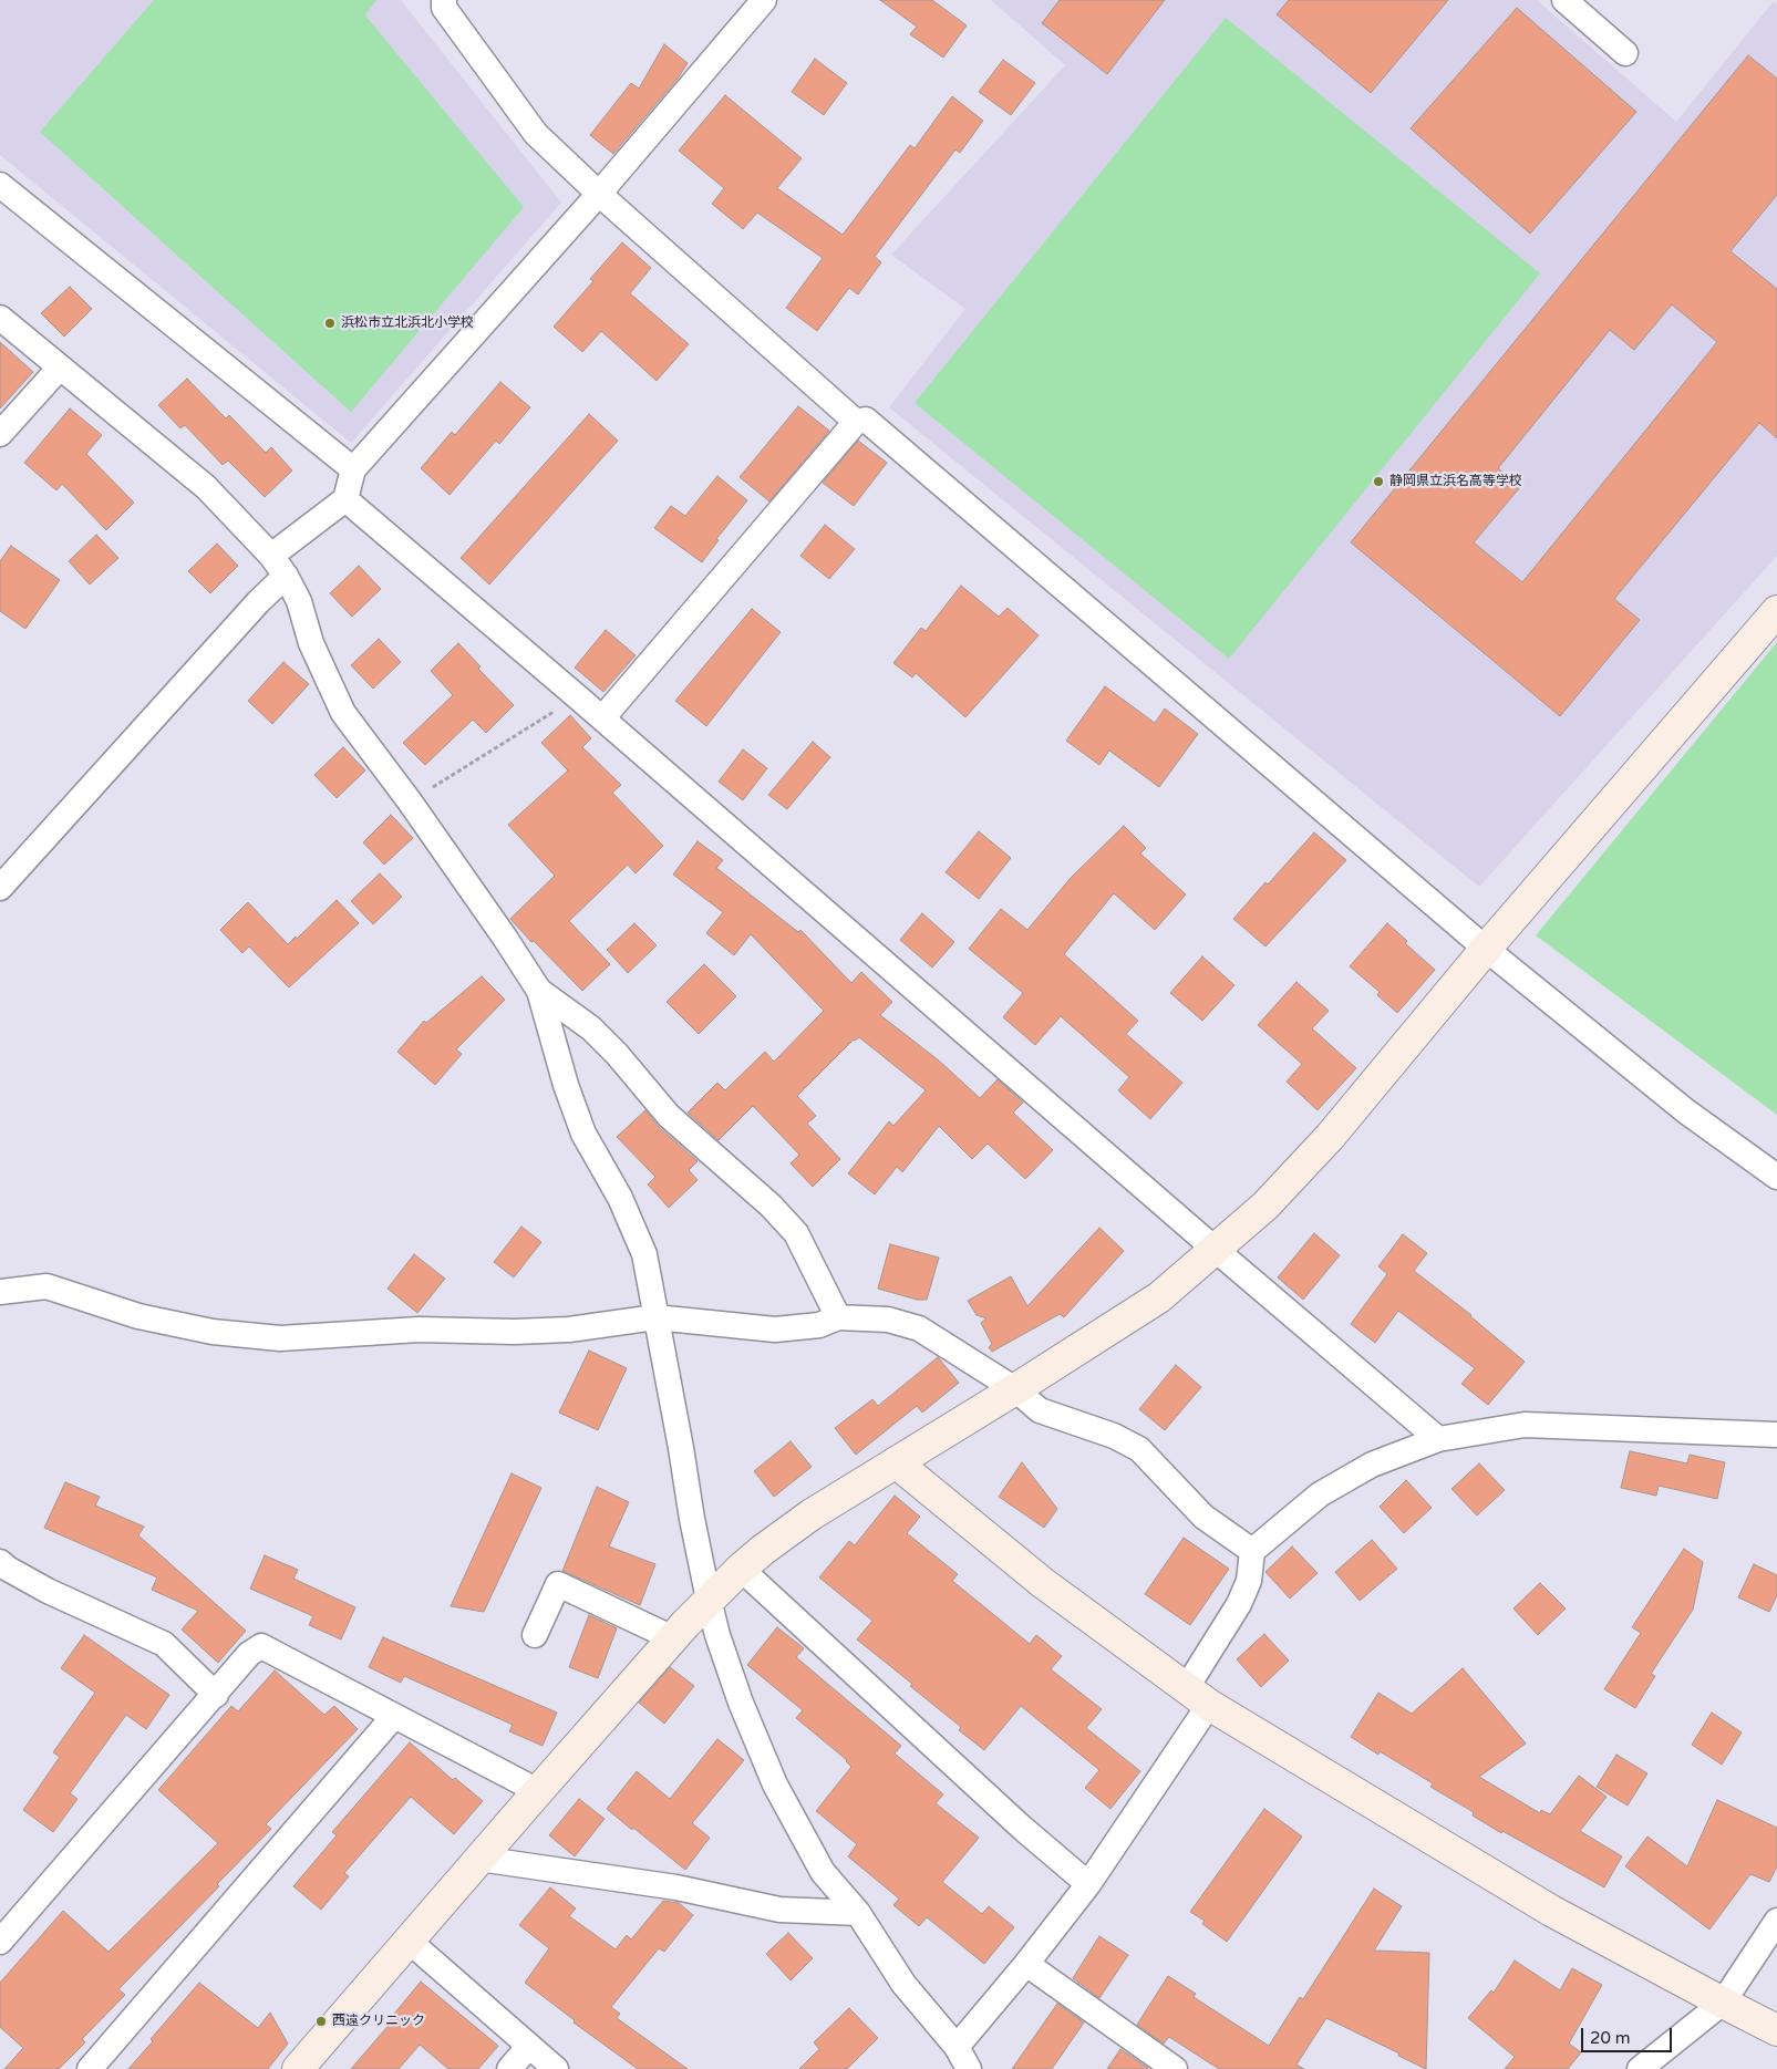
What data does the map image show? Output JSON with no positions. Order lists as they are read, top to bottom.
{
  "places": ["浜松市立北浜北小学校", "静岡県立浜名高等学校", "西遠クリニック"],
  "scale_bar": "20 m"
}
